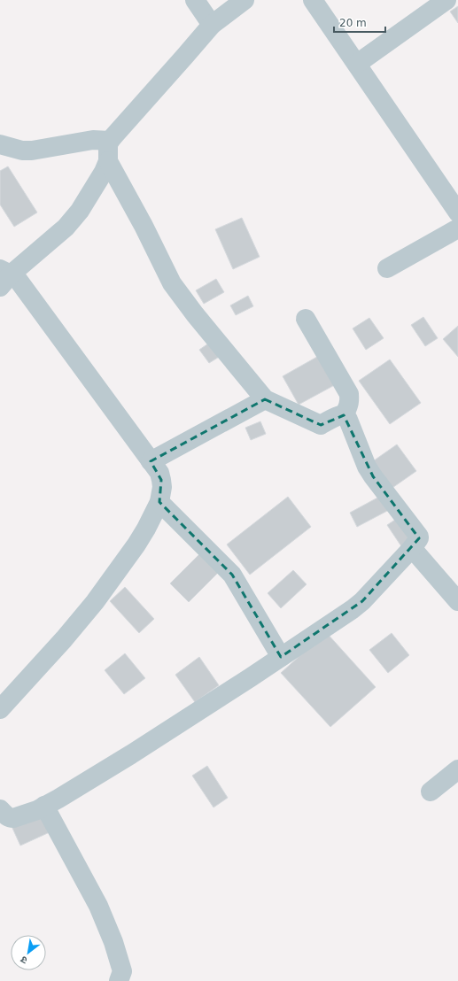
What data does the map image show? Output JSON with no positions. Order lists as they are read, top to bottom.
{
  "scale_bar": "20 m",
  "north": "bottom left"
}
